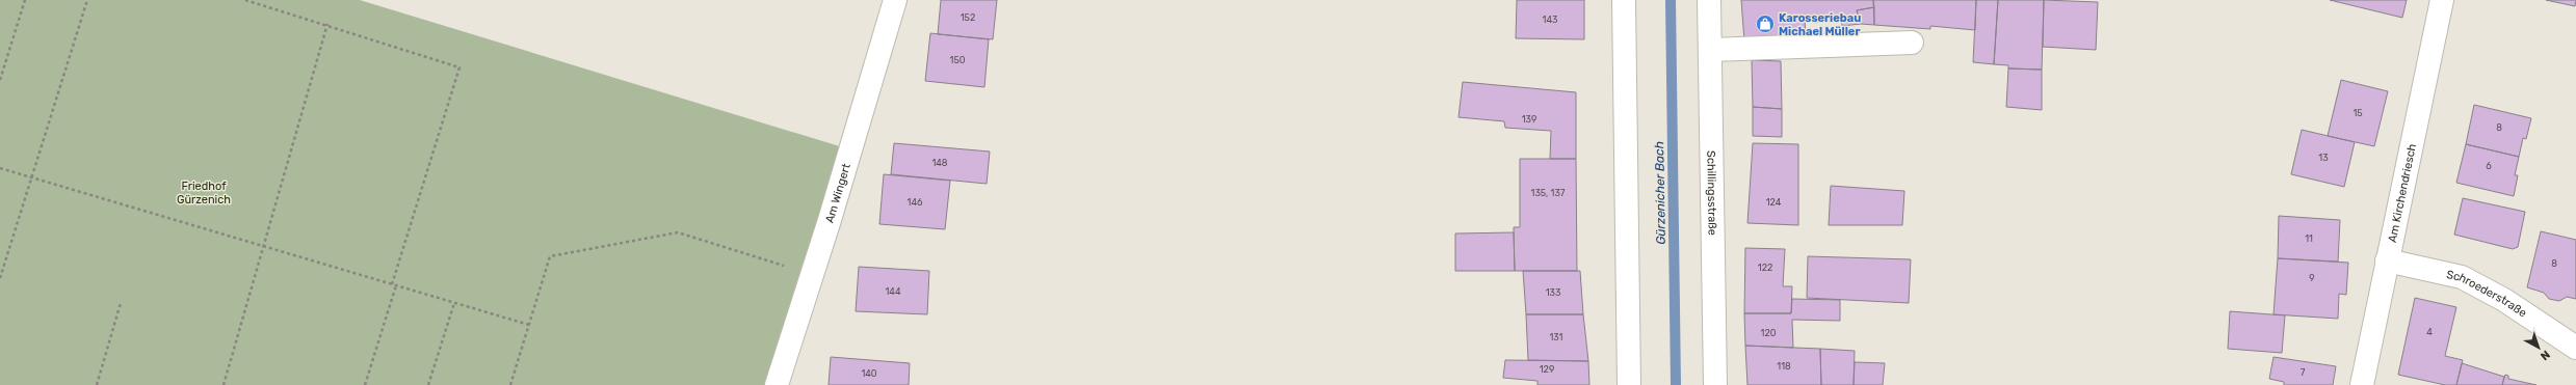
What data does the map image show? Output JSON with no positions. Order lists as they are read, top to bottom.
{
  "streets": {
    "street": [
      "Am Kirchendriesch",
      "Am Wingert",
      "Schillingsstraße",
      "Schroederstraße"
    ]
  },
  "crossings": [
    ["Am Kirchendriesch", "Schroederstraße"]
  ],
  "water": ["Gürzenicher Bach"],
  "parks": ["Friedhof Gürzenich"],
  "places": {
    "shop": ["Karosseriebau Michael Müller"]
  },
  "house_numbers": [
    "152",
    "143",
    "150",
    "15",
    "139",
    "8",
    "13",
    "148",
    "6",
    "135, 137",
    "146",
    "124",
    "11",
    "8",
    "122",
    "9",
    "144",
    "133",
    "4",
    "120",
    "131",
    "118",
    "129",
    "7",
    "140"
  ],
  "north": "bottom right"
}
